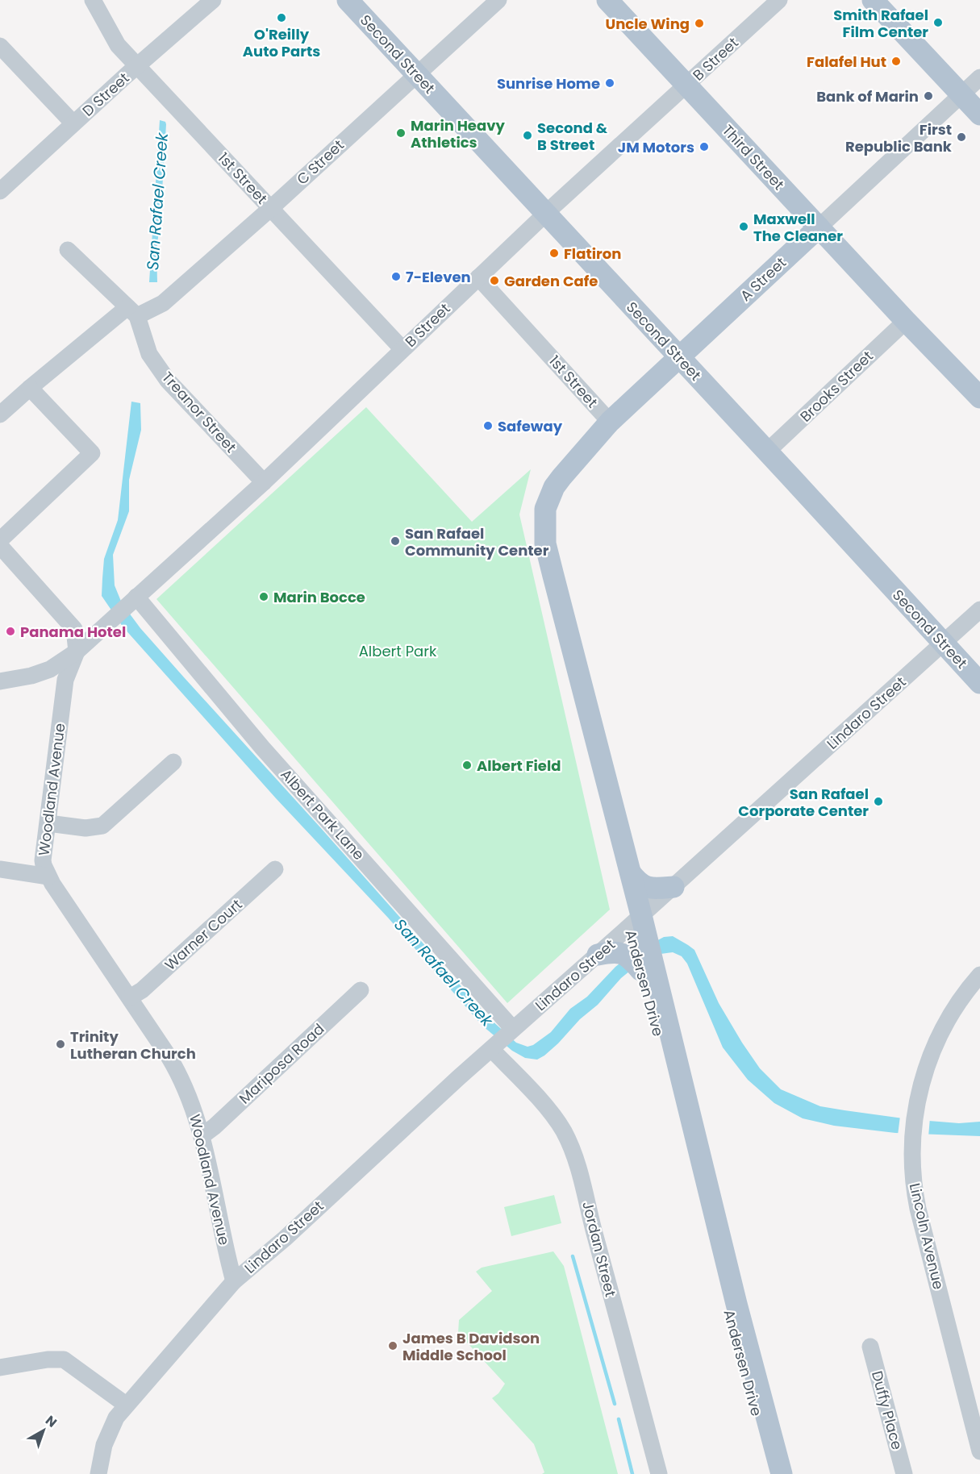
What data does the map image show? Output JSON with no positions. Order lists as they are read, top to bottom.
{
  "streets": {
    "main road": [
      "Second Street",
      "Third Street",
      "A Street",
      "Andersen Drive"
    ],
    "street": [
      "B Street",
      "D Street",
      "C Street",
      "1st Street",
      "Brooks Street",
      "Treanor Street",
      "Lindaro Street",
      "Woodland Avenue",
      "Albert Park Lane",
      "Warner Court",
      "Mariposa Road",
      "Lincoln Avenue",
      "Jordan Street",
      "Duffy Place"
    ]
  },
  "crossings": [
    ["Second Street", "B Street"],
    ["Second Street", "C Street"],
    ["Second Street", "A Street"],
    ["Second Street", "Brooks Street"],
    ["Second Street", "Lindaro Street"],
    ["B Street", "Third Street"],
    ["B Street", "1st Street"],
    ["B Street", "Treanor Street"],
    ["B Street", "Woodland Avenue"],
    ["B Street", "Albert Park Lane"],
    ["D Street", "1st Street"],
    ["Third Street", "A Street"],
    ["Third Street", "Brooks Street"],
    ["C Street", "1st Street"],
    ["C Street", "Treanor Street"],
    ["1st Street", "A Street"],
    ["A Street", "Andersen Drive"],
    ["Lindaro Street", "Woodland Avenue"],
    ["Lindaro Street", "Albert Park Lane"],
    ["Lindaro Street", "Andersen Drive"],
    ["Lindaro Street", "Jordan Street"],
    ["Woodland Avenue", "Warner Court"],
    ["Woodland Avenue", "Mariposa Road"]
  ],
  "water": ["San Rafael Creek"],
  "parks": ["Albert Park"],
  "places": [
    "O'Reilly Auto Parts",
    "Smith Rafael Film Center",
    "Uncle Wing",
    "Falafel Hut",
    "Sunrise Home",
    "Bank of Marin",
    "Marin Heavy Athletics",
    "Second & B Street",
    "First Republic Bank",
    "JM Motors",
    "Maxwell The Cleaner",
    "Flatiron",
    "7-Eleven",
    "Garden Cafe",
    "Safeway",
    "San Rafael Community Center",
    "Marin Bocce",
    "Panama Hotel",
    "Albert Field",
    "San Rafael Corporate Center",
    "Trinity Lutheran Church",
    "James B Davidson Middle School"
  ],
  "north": "top right"
}
